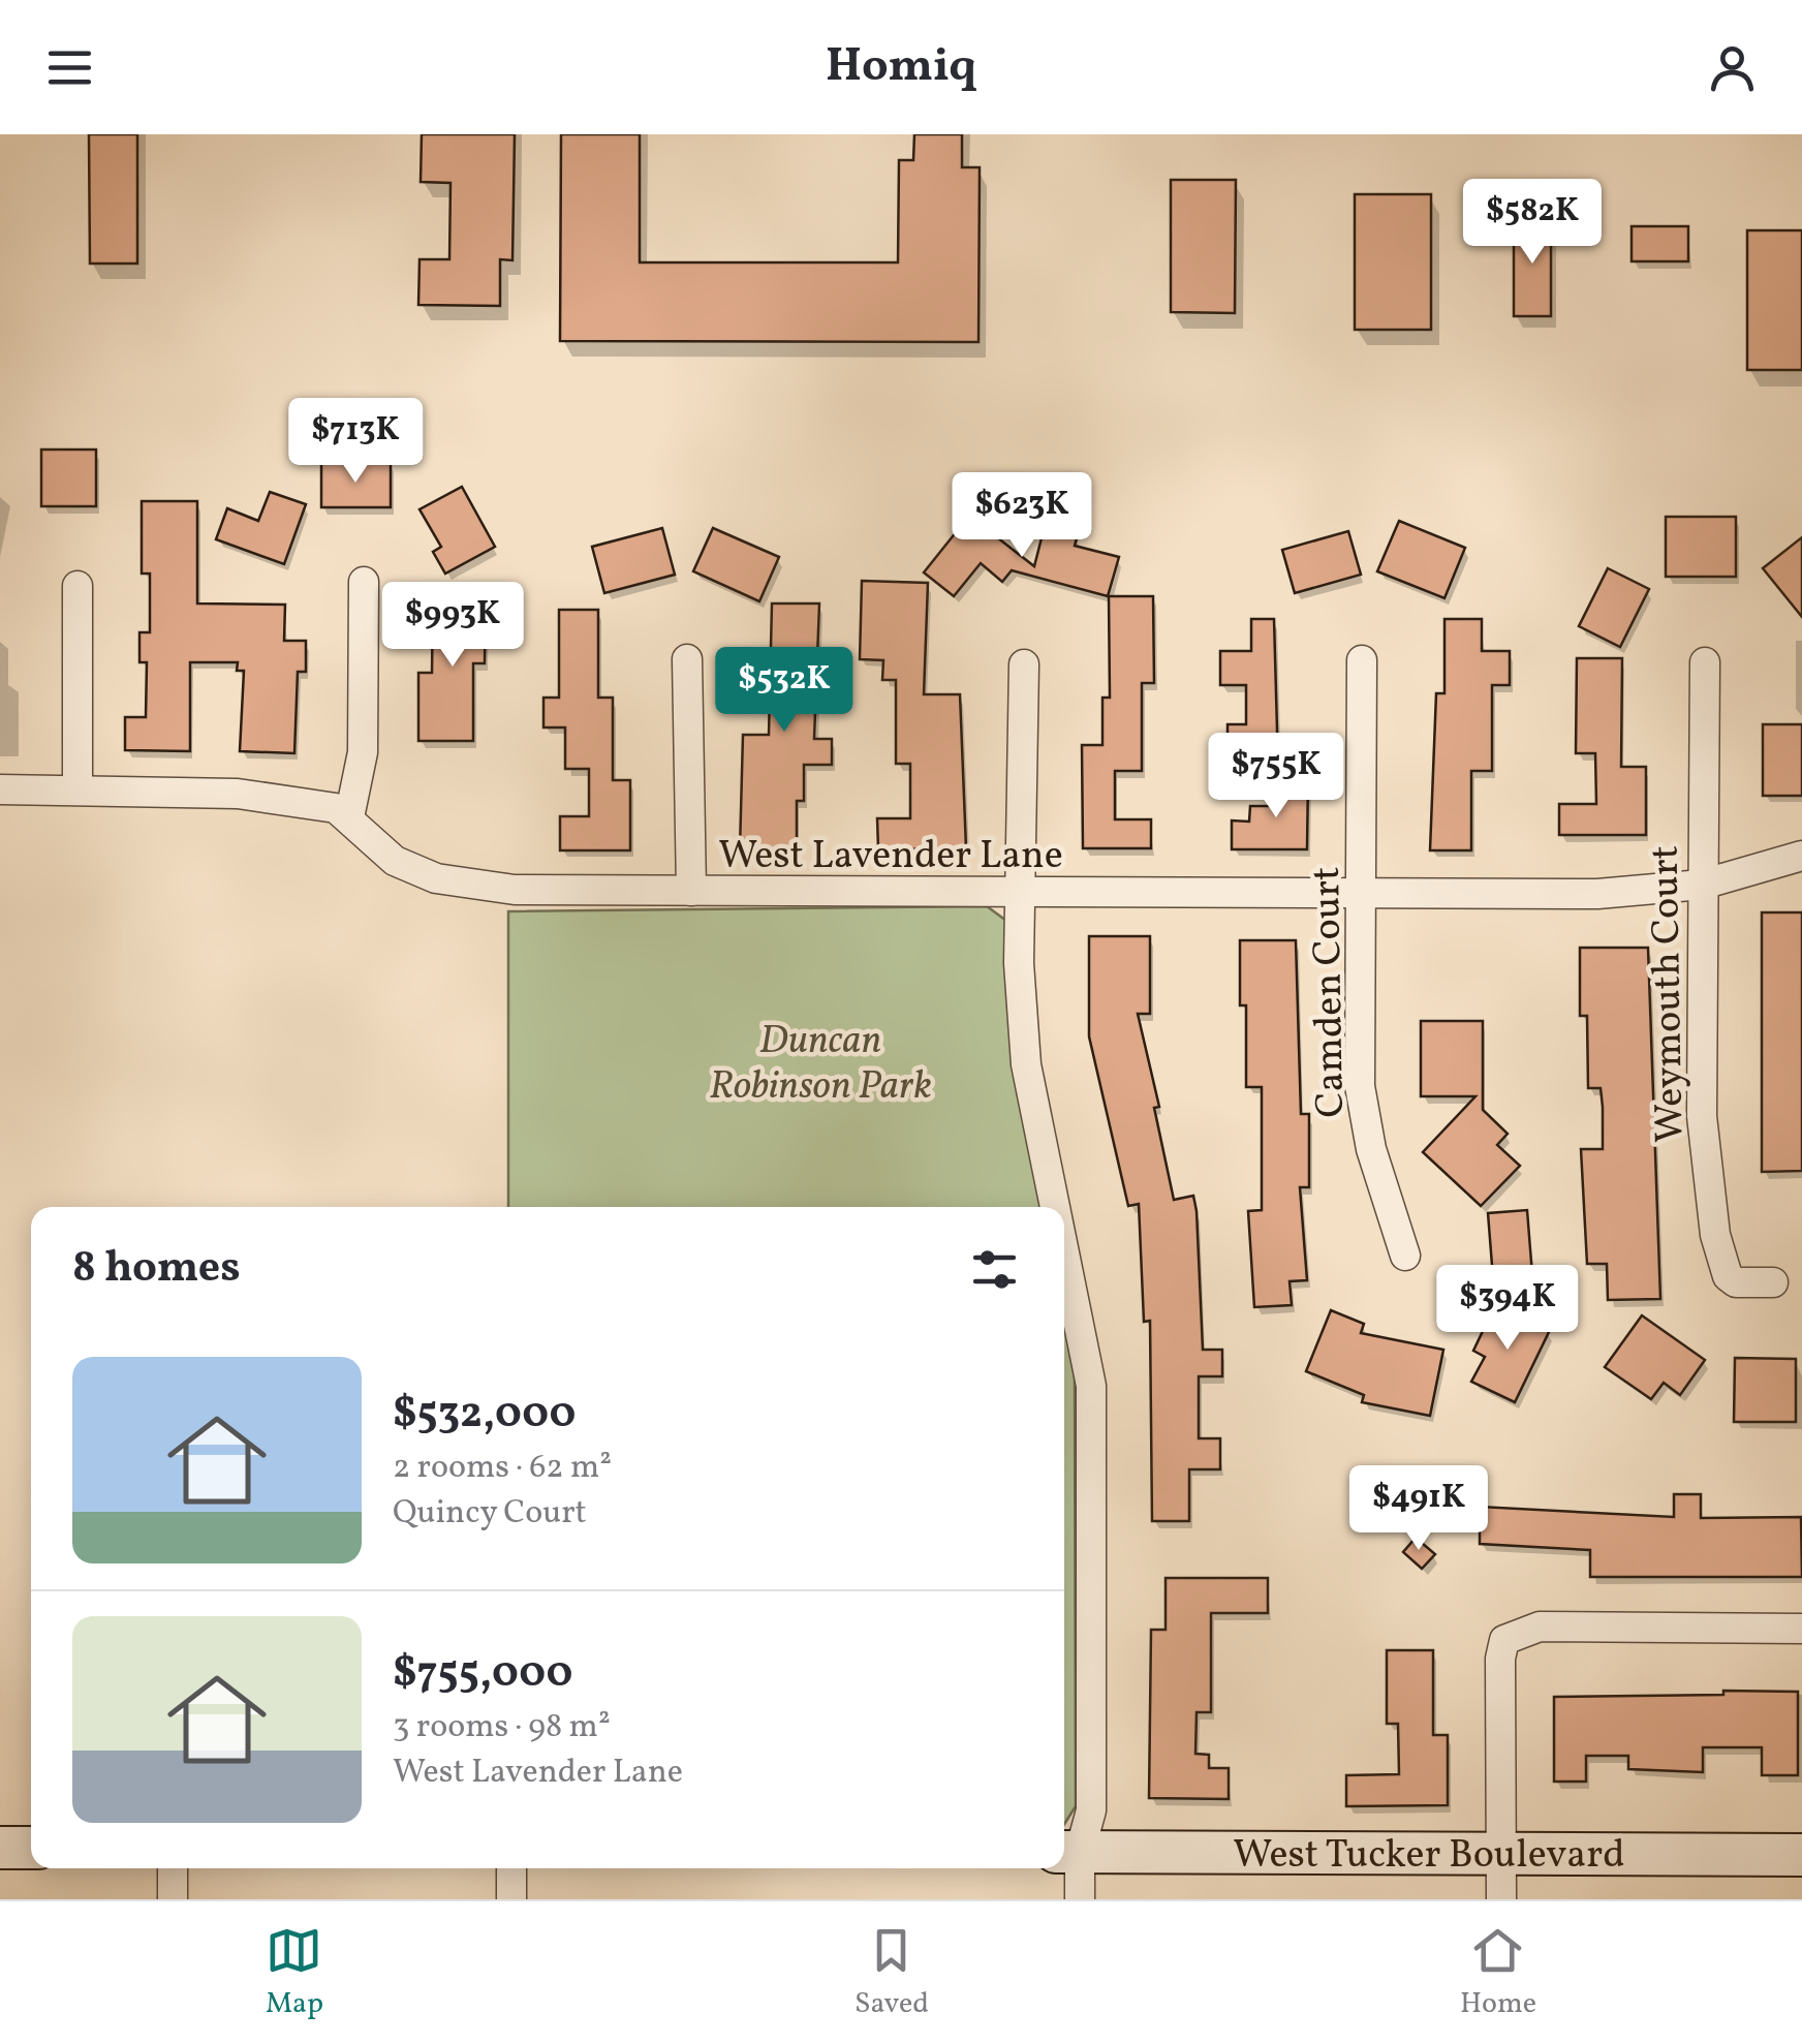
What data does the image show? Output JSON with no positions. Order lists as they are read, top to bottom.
{
  "streets": {
    "street": [
      "West Lavender Lane",
      "Camden Court",
      "Weymouth Court",
      "West Tucker Boulevard"
    ]
  },
  "crossings": [
    ["West Lavender Lane", "Camden Court"],
    ["West Lavender Lane", "Weymouth Court"]
  ],
  "parks": ["Duncan Robinson Park"],
  "page": {
    "header": "Homiq",
    "price": [
      "$582K",
      "$713K",
      "$623K",
      "$993K",
      "$532K",
      "$755K",
      "$394K",
      "$491K"
    ],
    "heading": "8 homes",
    "list": [
      {
        "name": "$532,000",
        "note": "2 rooms · 62 m² · Quincy Court"
      },
      {
        "name": "$755,000",
        "note": "3 rooms · 98 m² · West Lavender Lane"
      }
    ],
    "tabs": ["Map", "Saved", "Home"]
  }
}
